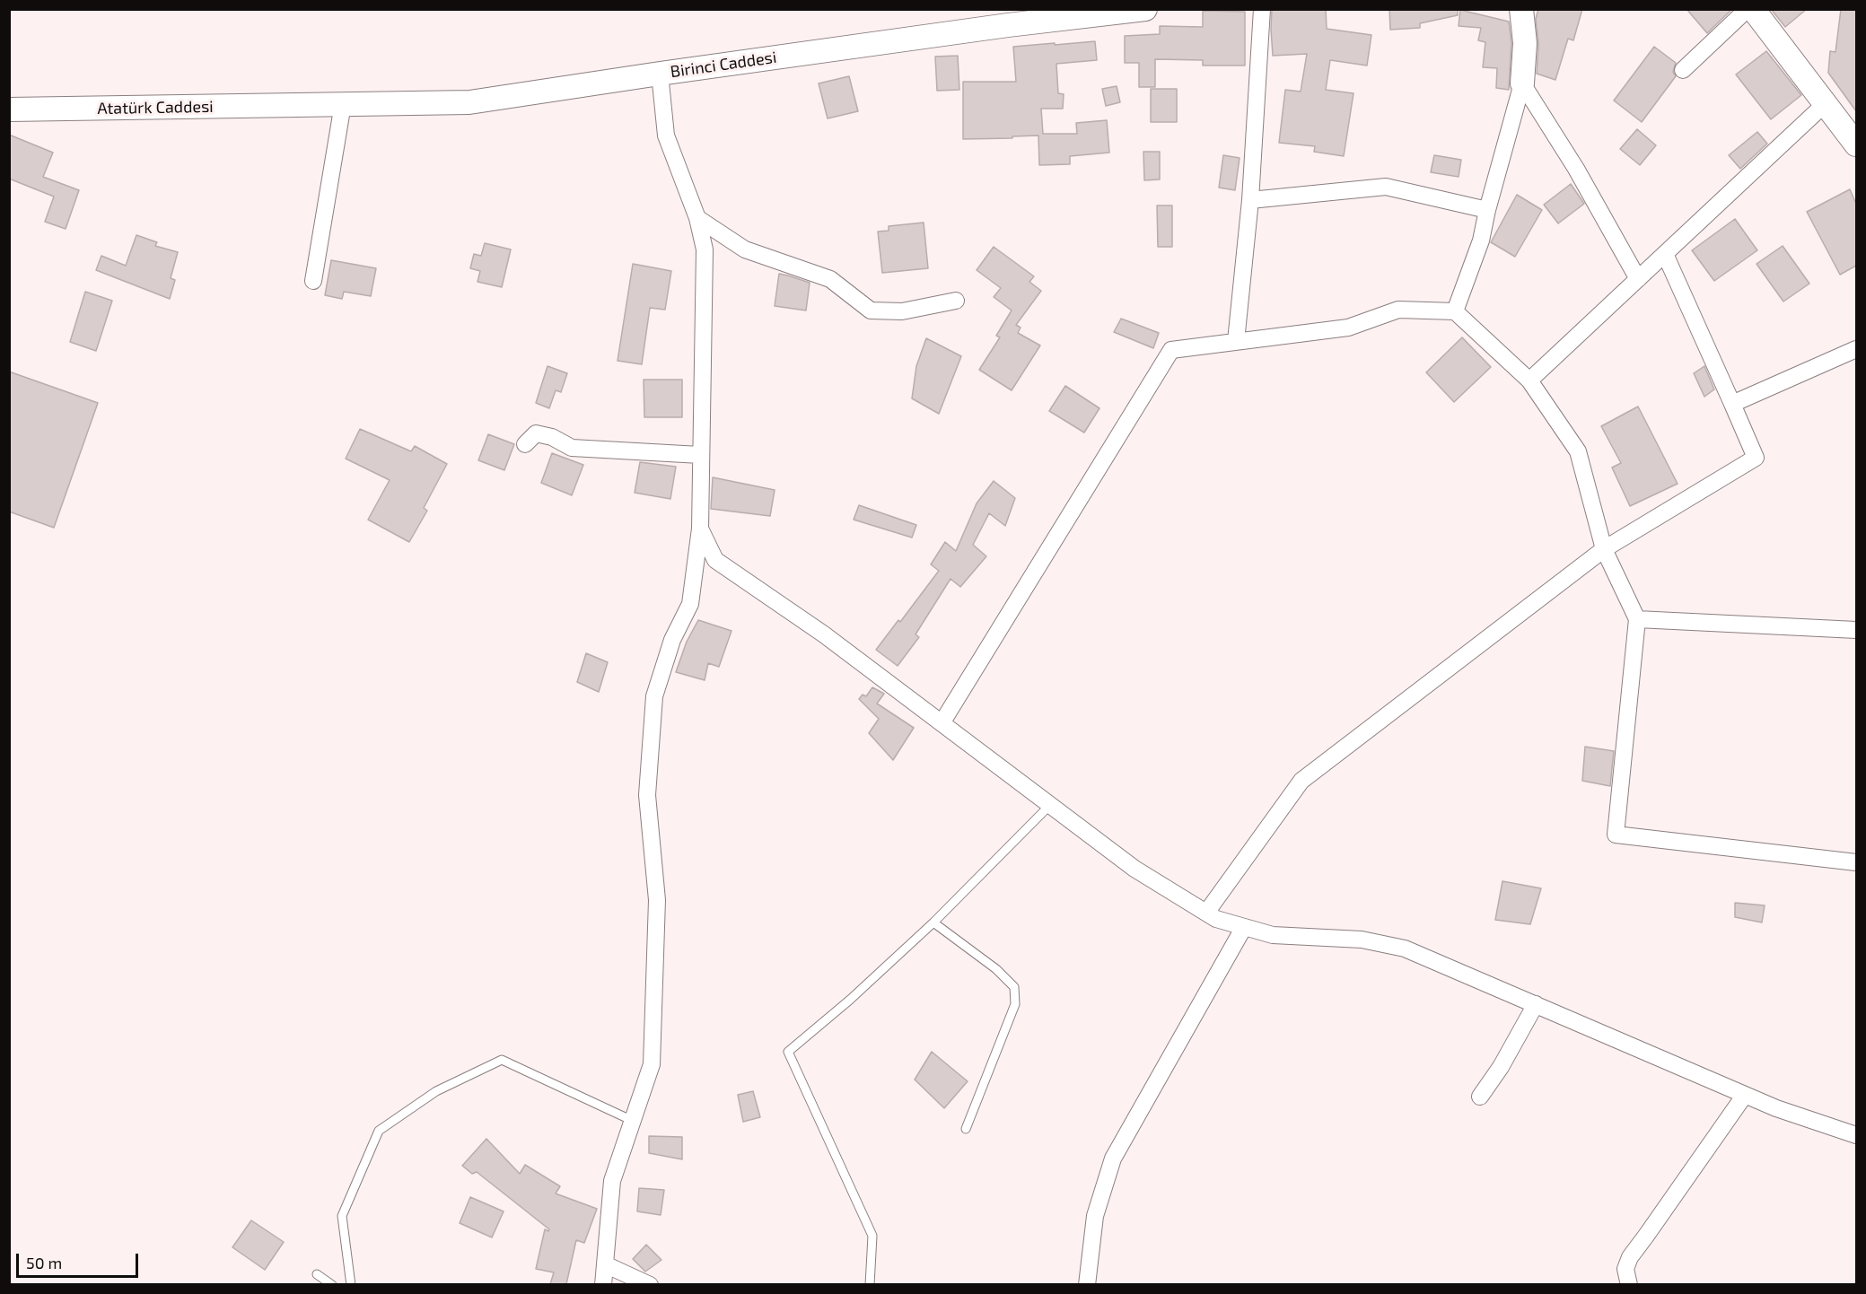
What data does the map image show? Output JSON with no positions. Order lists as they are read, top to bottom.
{
  "streets": {
    "street": ["Birinci Caddesi", "Atatürk Caddesi"]
  },
  "crossings": [
    ["Birinci Caddesi", "Atatürk Caddesi"]
  ],
  "scale_bar": "50 m"
}
